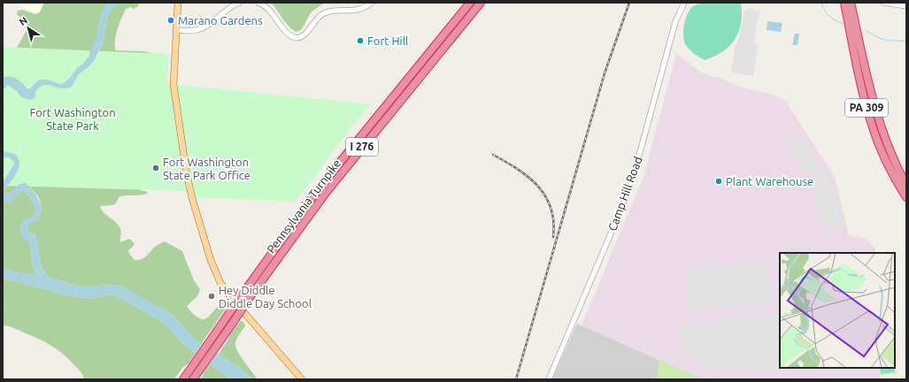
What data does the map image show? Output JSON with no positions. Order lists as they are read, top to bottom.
{
  "streets": {
    "highway": ["PA 309", "I 276", "Pennsylvania Turnpike"],
    "street": ["Camp Hill Road"]
  },
  "parks": ["Fort Washington State Park"],
  "places": [
    "Marano Gardens",
    "Fort Hill",
    "Fort Washington State Park Office",
    "Plant Warehouse",
    "Hey Diddle Diddle Day School"
  ],
  "north": "top left"
}
